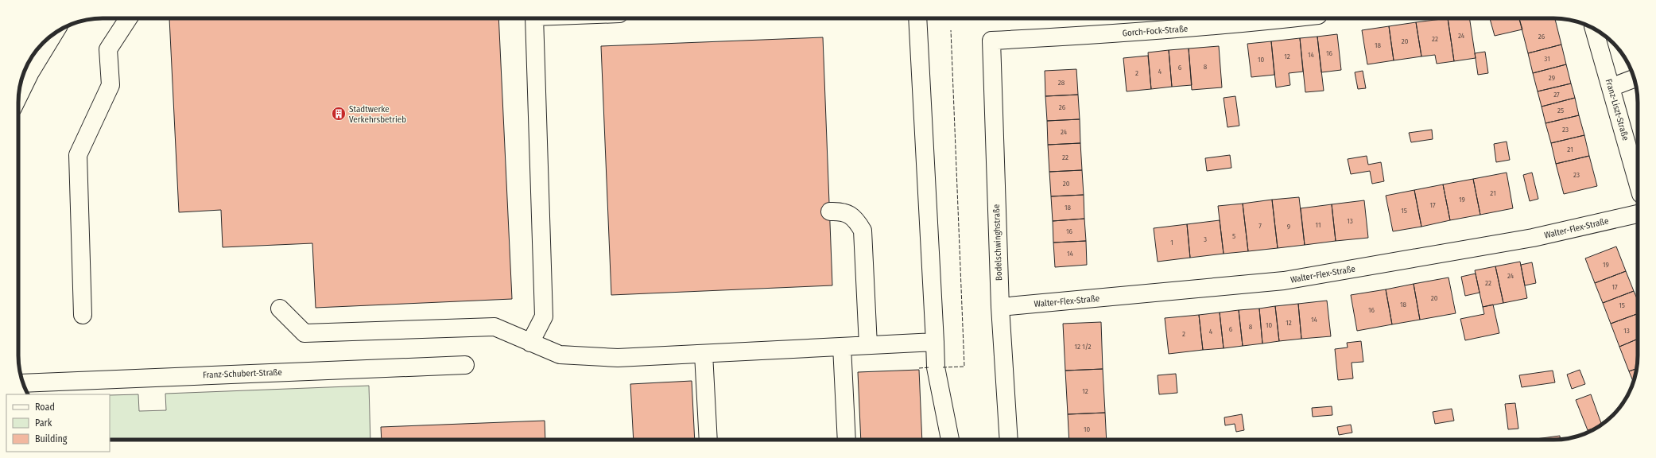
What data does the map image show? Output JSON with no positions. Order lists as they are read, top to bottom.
{
  "streets": {
    "street": [
      "Gorch-Fock-Straße",
      "Franz-Liszt-Straße",
      "Walter-Flex-Straße",
      "Bodelschwinghstraße",
      "Franz-Schubert-Straße"
    ]
  },
  "crossings": [
    ["Gorch-Fock-Straße", "Bodelschwinghstraße"],
    ["Walter-Flex-Straße", "Bodelschwinghstraße"]
  ],
  "places": {
    "building": ["Stadtwerke Verkehrsbetrieb"]
  },
  "house_numbers": [
    "24",
    "26",
    "22",
    "20",
    "18",
    "16",
    "14",
    "12",
    "31",
    "10",
    "8",
    "6",
    "4",
    "2",
    "29",
    "28",
    "27",
    "26",
    "25",
    "23",
    "24",
    "21",
    "22",
    "23",
    "20",
    "21",
    "19",
    "17",
    "18",
    "15",
    "13",
    "11",
    "7",
    "9",
    "16",
    "5",
    "3",
    "1",
    "14",
    "19",
    "24",
    "22",
    "17",
    "20",
    "18",
    "15",
    "16",
    "14",
    "12",
    "10",
    "8",
    "6",
    "13",
    "4",
    "2",
    "12 1/2",
    "12",
    "10"
  ],
  "legend": ["Road", "Park", "Building"]
}
